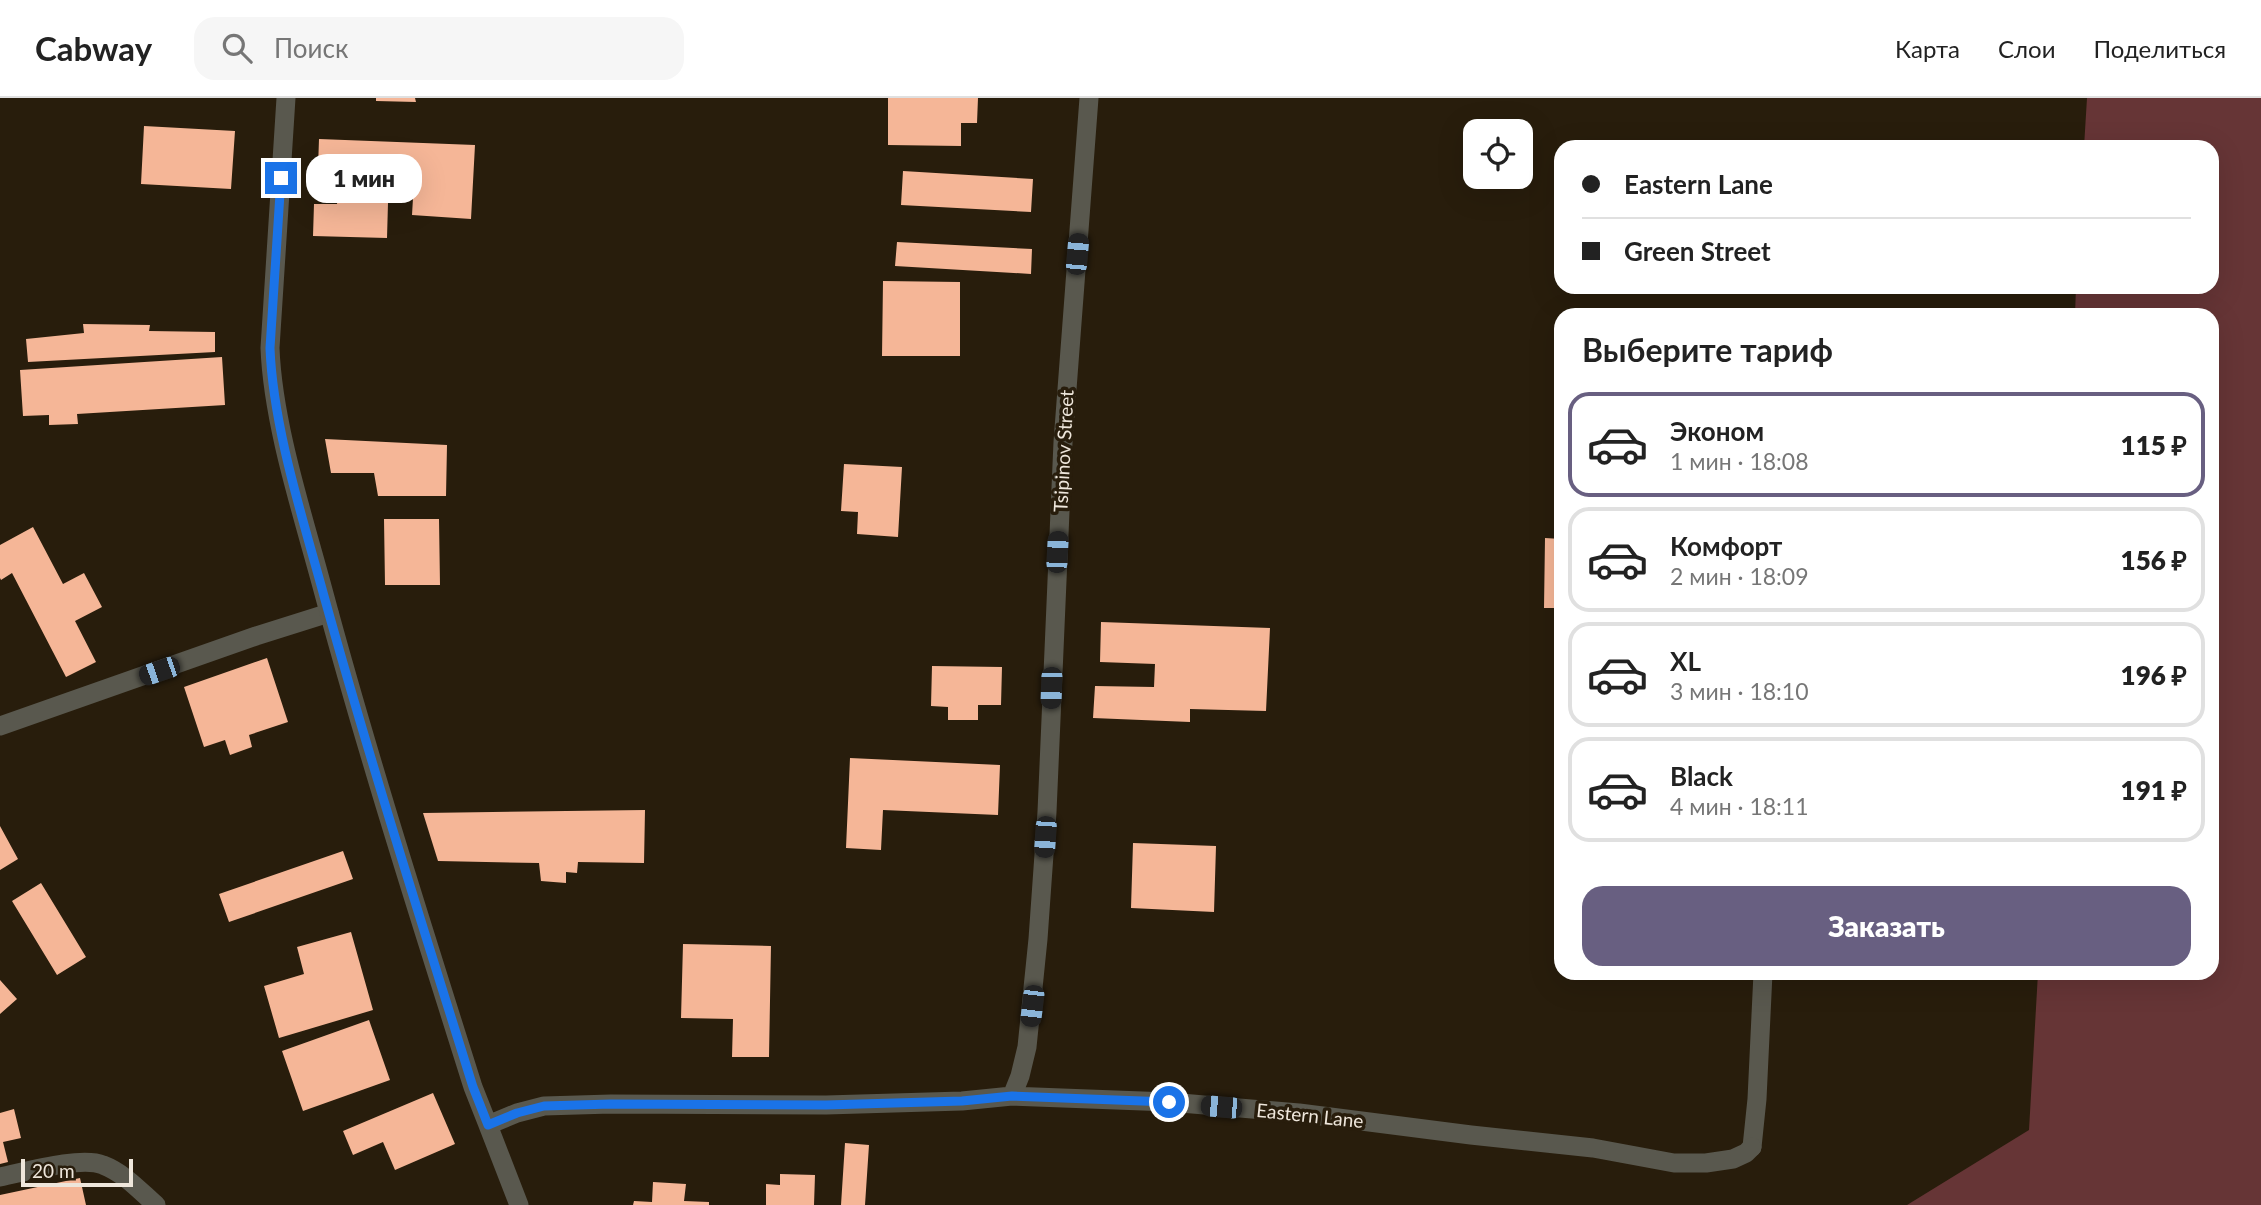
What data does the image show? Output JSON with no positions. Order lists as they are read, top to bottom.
{
  "streets": {
    "street": ["Tsipinov Street", "Eastern Lane"]
  },
  "crossings": [
    ["Tsipinov Street", "Eastern Lane"]
  ],
  "scale_bar": "20 m",
  "page": {
    "header": "Cabway",
    "search": "Поиск",
    "nav": ["Карта", "Слои", "Поделиться"],
    "banner": ["Eastern Lane", "Green Street"],
    "bubble": "1 мин",
    "heading": "Выберите тариф",
    "list": [
      {
        "name": "Эконом",
        "note": "1 мин · 18:08",
        "value": "115 ₽"
      },
      {
        "name": "Комфорт",
        "note": "2 мин · 18:09",
        "value": "156 ₽"
      },
      {
        "name": "XL",
        "note": "3 мин · 18:10",
        "value": "196 ₽"
      },
      {
        "name": "Black",
        "note": "4 мин · 18:11",
        "value": "191 ₽"
      }
    ],
    "buttons": "Заказать",
    "scale": "20 m"
  }
}
